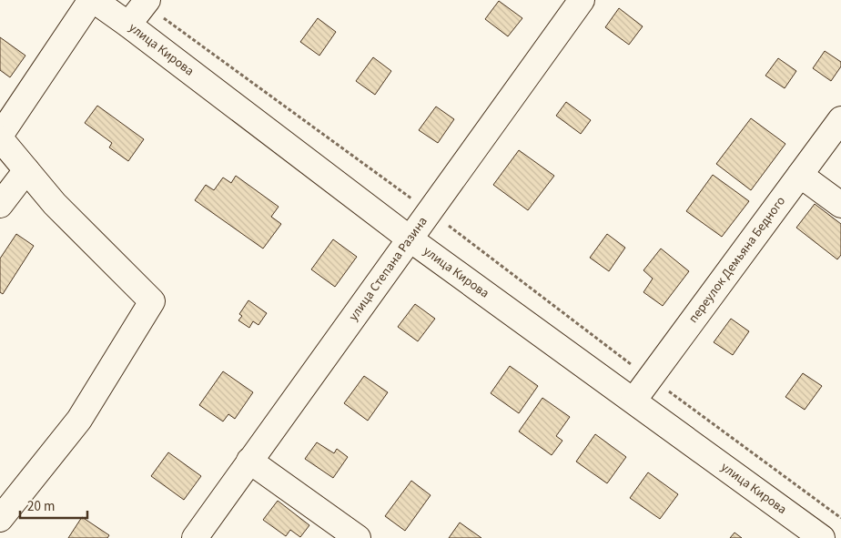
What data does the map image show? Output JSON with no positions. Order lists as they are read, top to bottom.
{
  "streets": {
    "street": ["улица Кирова", "переулок Демьяна Бедного", "улица Степана Разина"]
  },
  "crossings": [
    ["улица Кирова", "переулок Демьяна Бедного"],
    ["улица Кирова", "улица Степана Разина"]
  ],
  "scale_bar": "20 m"
}
